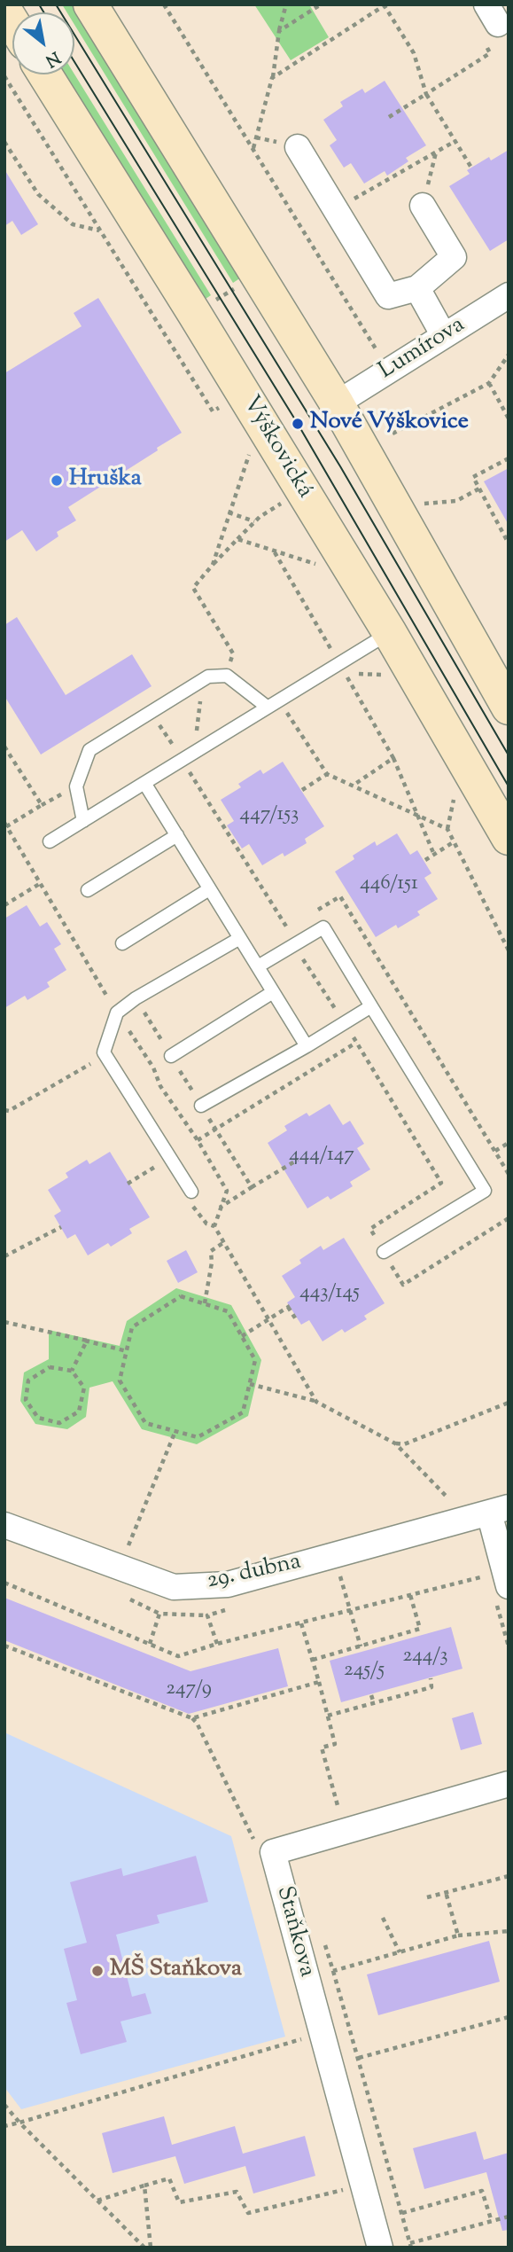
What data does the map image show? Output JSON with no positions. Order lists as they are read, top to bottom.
{
  "streets": {
    "street": [
      "Lumírova",
      "Výškovická",
      "29. dubna",
      "Staňkova"
    ]
  },
  "places": ["Nové Výškovice", "Hruška", "MŠ Staňkova"],
  "house_numbers": [
    "447/153",
    "446/151",
    "444/147",
    "443/145",
    "244/3",
    "245/5",
    "247/9"
  ],
  "north": "bottom right"
}
